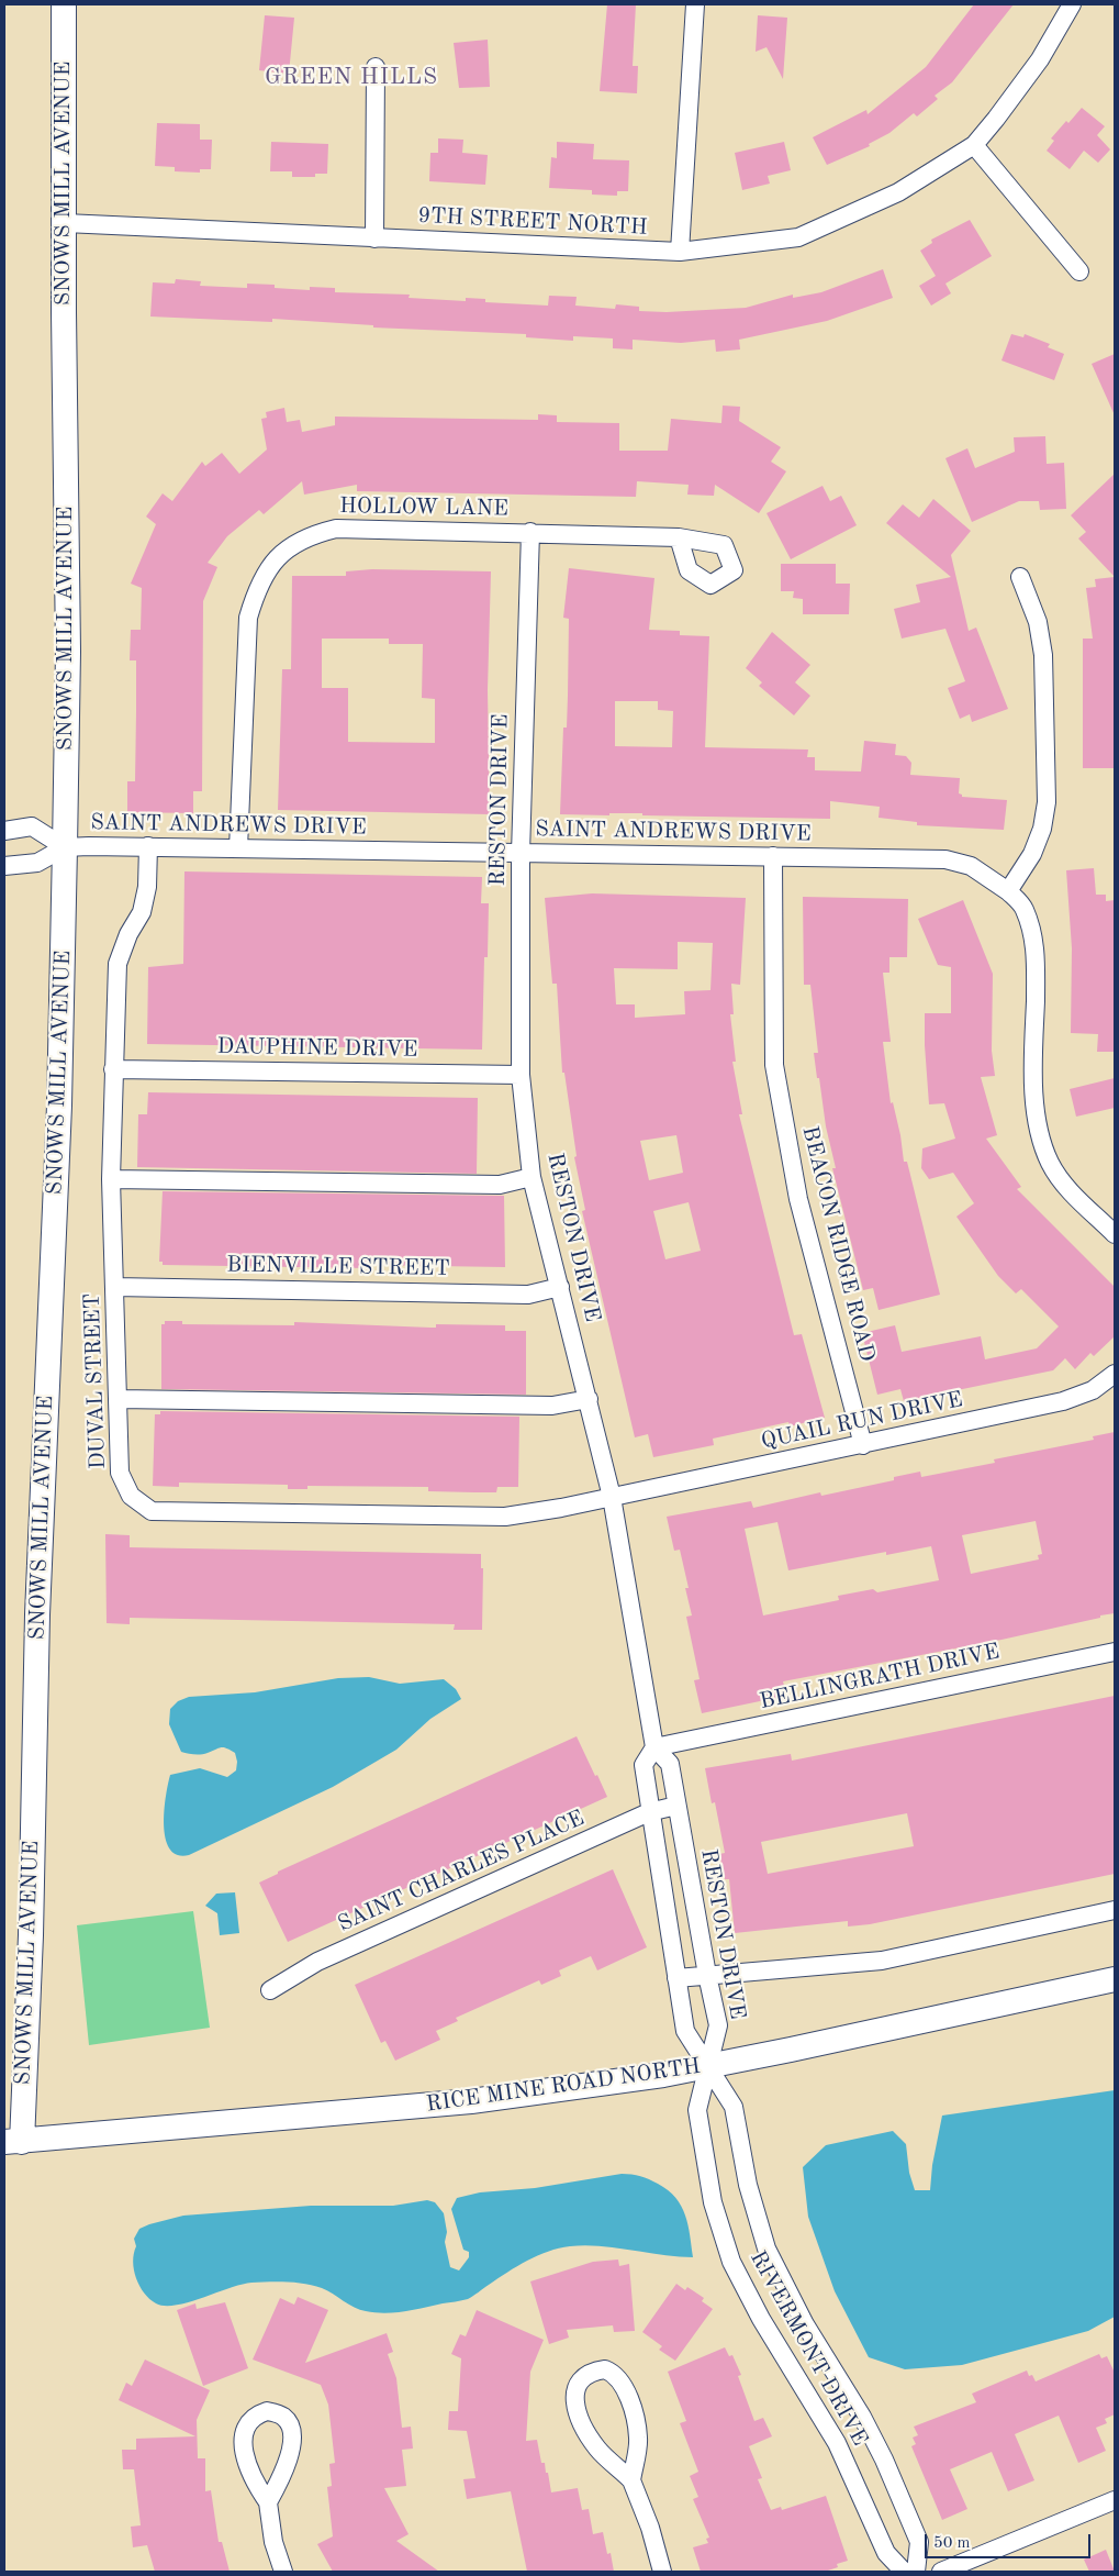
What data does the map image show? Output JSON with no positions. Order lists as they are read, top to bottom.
{
  "streets": {
    "main road": ["SNOWS MILL AVENUE", "RICE MINE ROAD NORTH"],
    "street": [
      "9TH STREET NORTH",
      "HOLLOW LANE",
      "RESTON DRIVE",
      "SAINT ANDREWS DRIVE",
      "DAUPHINE DRIVE",
      "BEACON RIDGE ROAD",
      "BIENVILLE STREET",
      "DUVAL STREET",
      "QUAIL RUN DRIVE",
      "BELLINGRATH DRIVE",
      "SAINT CHARLES PLACE",
      "RIVERMONT DRIVE"
    ]
  },
  "crossings": [
    ["SNOWS MILL AVENUE", "9TH STREET NORTH"],
    ["SNOWS MILL AVENUE", "SAINT ANDREWS DRIVE"],
    ["SNOWS MILL AVENUE", "RICE MINE ROAD NORTH"],
    ["HOLLOW LANE", "RESTON DRIVE"],
    ["HOLLOW LANE", "SAINT ANDREWS DRIVE"],
    ["RESTON DRIVE", "SAINT ANDREWS DRIVE"],
    ["RESTON DRIVE", "DAUPHINE DRIVE"],
    ["RESTON DRIVE", "BIENVILLE STREET"],
    ["RESTON DRIVE", "DUVAL STREET"],
    ["RESTON DRIVE", "QUAIL RUN DRIVE"],
    ["RESTON DRIVE", "BELLINGRATH DRIVE"],
    ["RESTON DRIVE", "SAINT CHARLES PLACE"],
    ["RESTON DRIVE", "RICE MINE ROAD NORTH"],
    ["RESTON DRIVE", "RIVERMONT DRIVE"],
    ["SAINT ANDREWS DRIVE", "BEACON RIDGE ROAD"],
    ["SAINT ANDREWS DRIVE", "DUVAL STREET"],
    ["DAUPHINE DRIVE", "DUVAL STREET"],
    ["BEACON RIDGE ROAD", "QUAIL RUN DRIVE"],
    ["BIENVILLE STREET", "DUVAL STREET"],
    ["DUVAL STREET", "QUAIL RUN DRIVE"],
    ["RICE MINE ROAD NORTH", "RIVERMONT DRIVE"]
  ],
  "districts": ["GREEN HILLS"],
  "scale_bar": "50 m"
}
